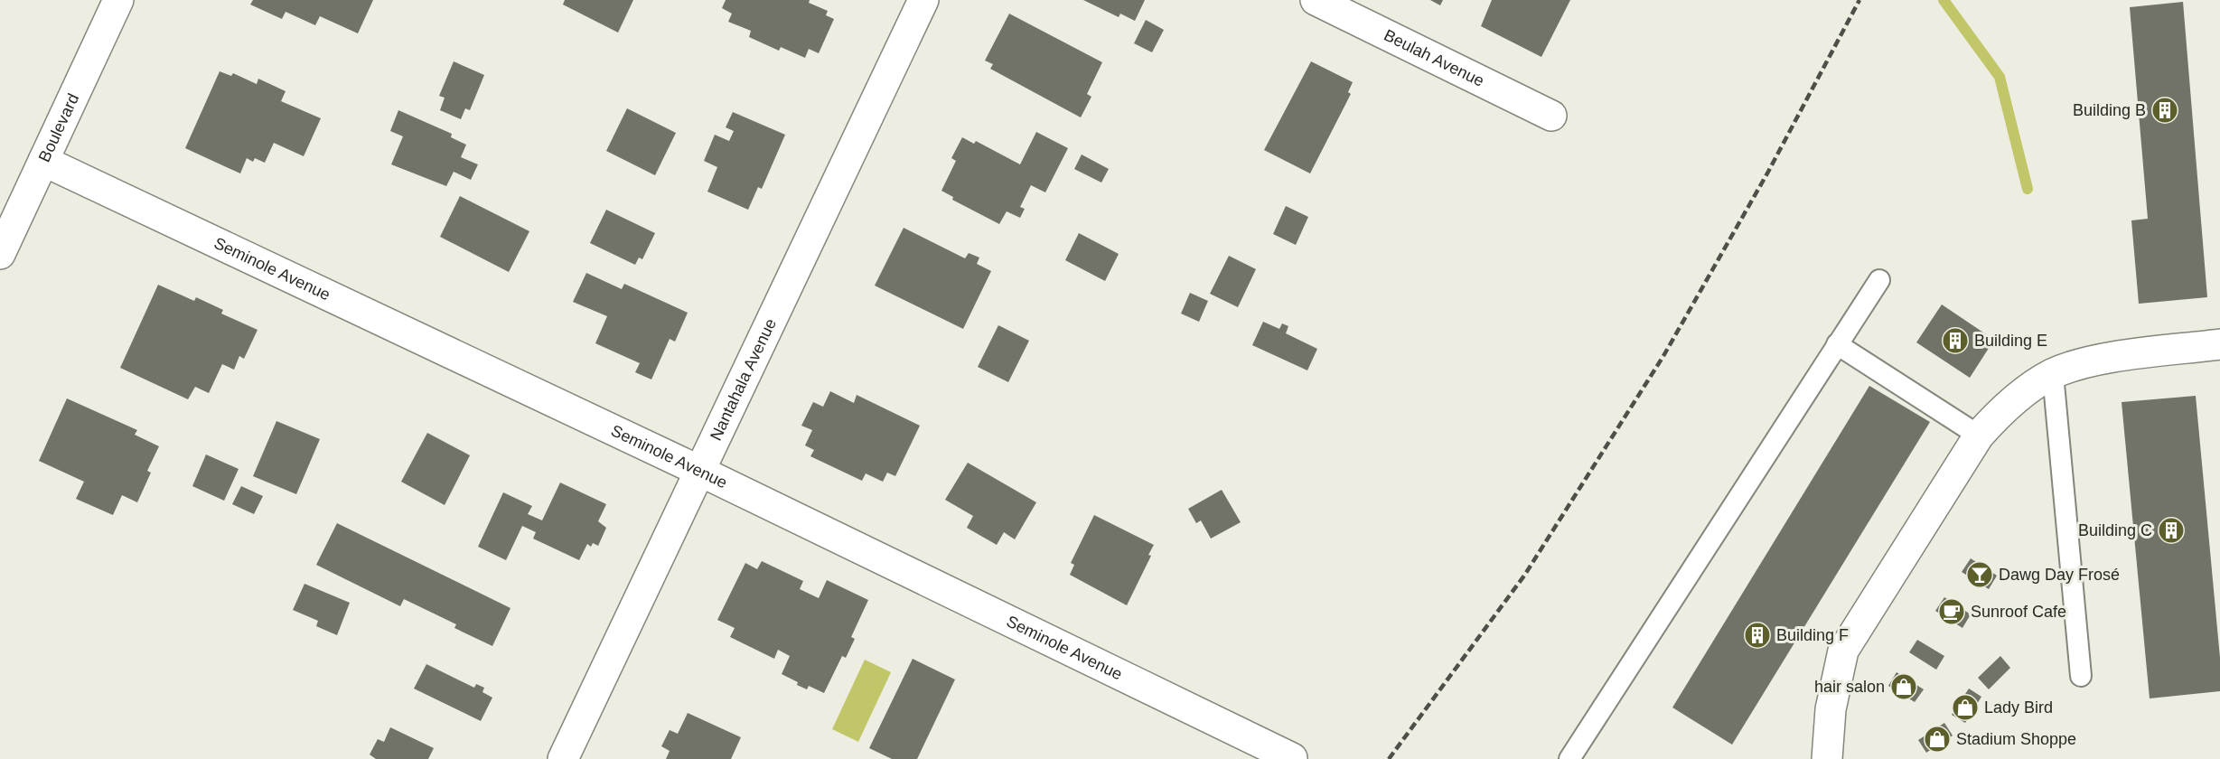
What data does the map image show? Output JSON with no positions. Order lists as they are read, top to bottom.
{
  "streets": {
    "street": [
      "Beulah Avenue",
      "Boulevard",
      "Seminole Avenue",
      "Nantahala Avenue"
    ]
  },
  "crossings": [
    ["Boulevard", "Seminole Avenue"],
    ["Seminole Avenue", "Nantahala Avenue"]
  ],
  "places": {
    "building": [
      "Building B",
      "Building E",
      "Building C",
      "Building F"
    ],
    "bar": ["Dawg Day Frosé"],
    "cafe": ["Sunroof Cafe"],
    "shop": ["hair salon", "Lady Bird", "Stadium Shoppe"]
  }
}
